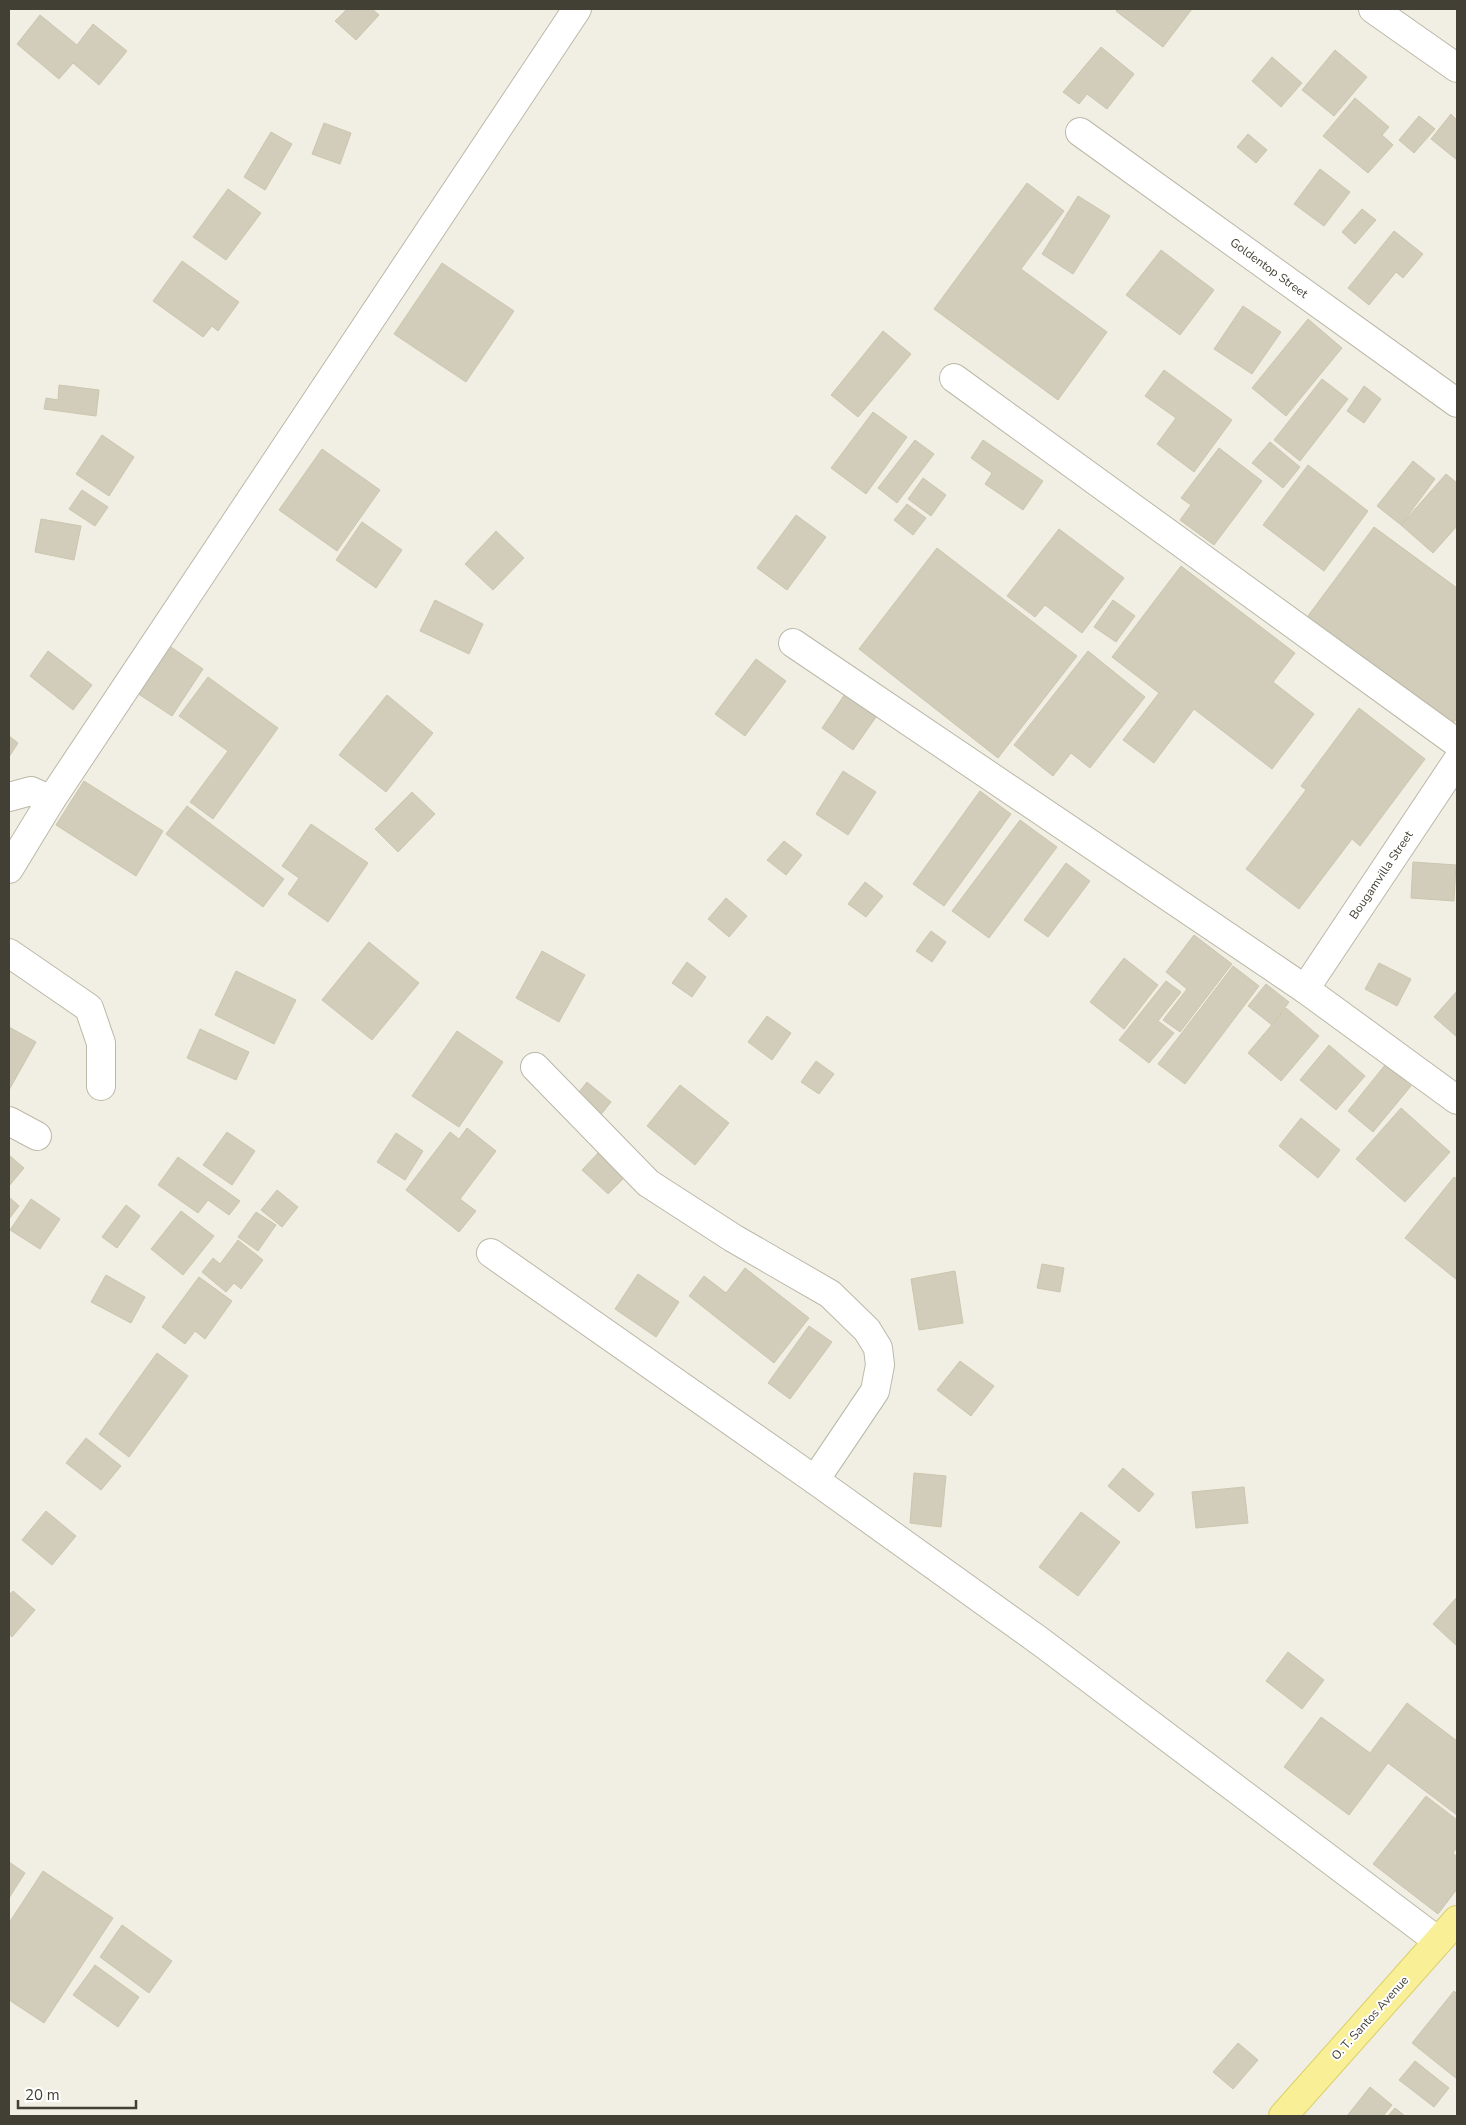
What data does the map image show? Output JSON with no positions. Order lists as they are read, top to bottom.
{
  "streets": {
    "main road": ["O. T. Santos Avenue"],
    "street": ["Goldentop Street", "Bougamvilla Street"]
  },
  "scale_bar": "20 m"
}
